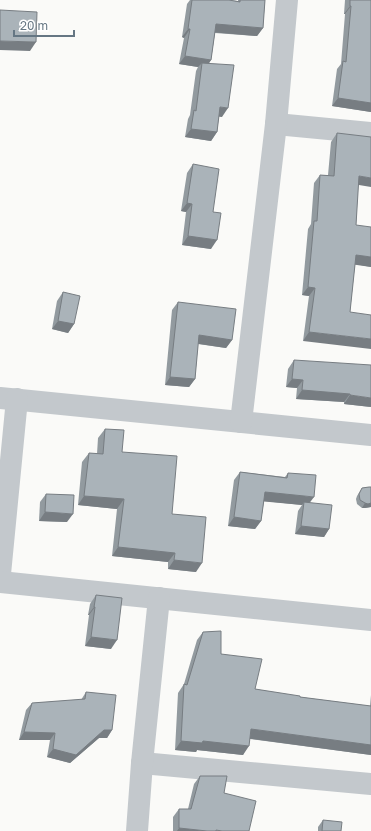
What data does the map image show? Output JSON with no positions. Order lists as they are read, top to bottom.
{
  "scale_bar": "20 m"
}
